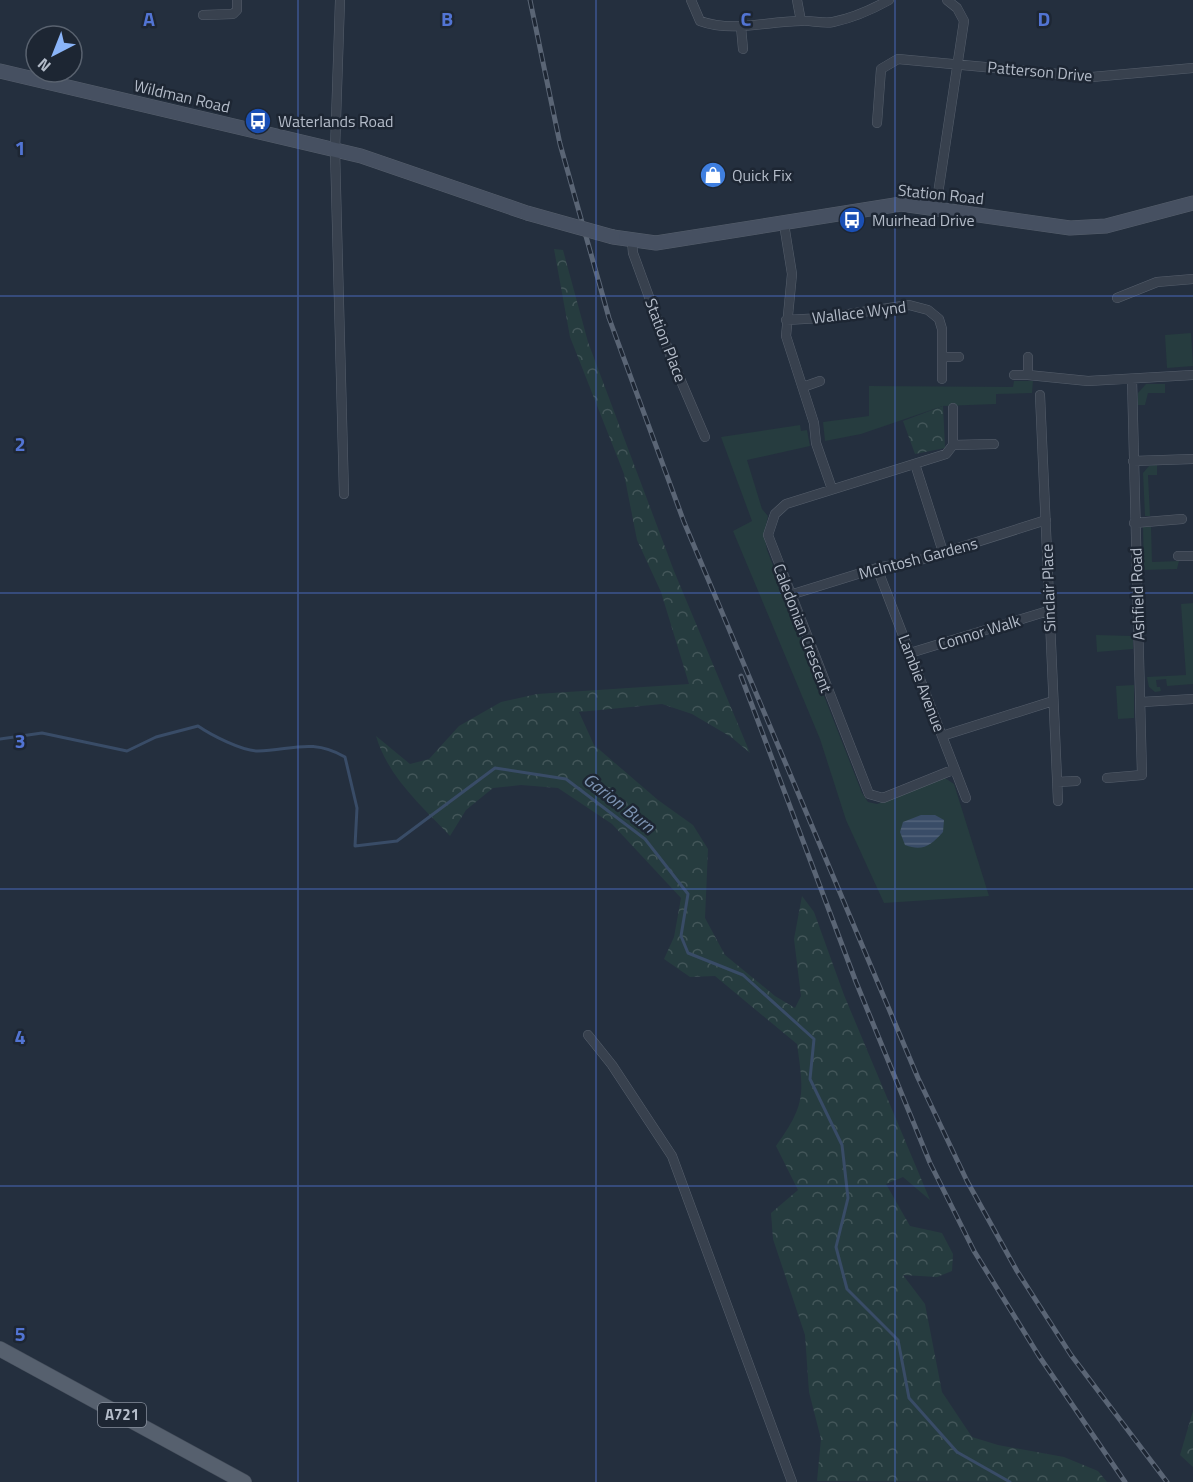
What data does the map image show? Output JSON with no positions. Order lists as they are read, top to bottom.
{
  "streets": {
    "main road": ["Wildman Road", "Station Road", "A721"],
    "street": [
      "Patterson Drive",
      "Wallace Wynd",
      "Station Place",
      "McIntosh Gardens",
      "Sinclair Place",
      "Ashfield Road",
      "Caledonian Crescent",
      "Connor Walk",
      "Lambie Avenue"
    ]
  },
  "crossings": [
    ["Wildman Road", "Station Road"],
    ["Station Road", "Station Place"],
    ["McIntosh Gardens", "Sinclair Place"],
    ["McIntosh Gardens", "Caledonian Crescent"],
    ["McIntosh Gardens", "Lambie Avenue"],
    ["Sinclair Place", "Connor Walk"],
    ["Caledonian Crescent", "Lambie Avenue"],
    ["Connor Walk", "Lambie Avenue"]
  ],
  "water": ["Garion Burn"],
  "places": {
    "bus stop": ["Waterlands Road", "Muirhead Drive"],
    "shop": ["Quick Fix"]
  },
  "north": "bottom left",
  "grid": {
    "columns": [
      "A",
      "B",
      "C",
      "D"
    ],
    "rows": [
      "1",
      "2",
      "3",
      "4",
      "5"
    ]
  }
}
